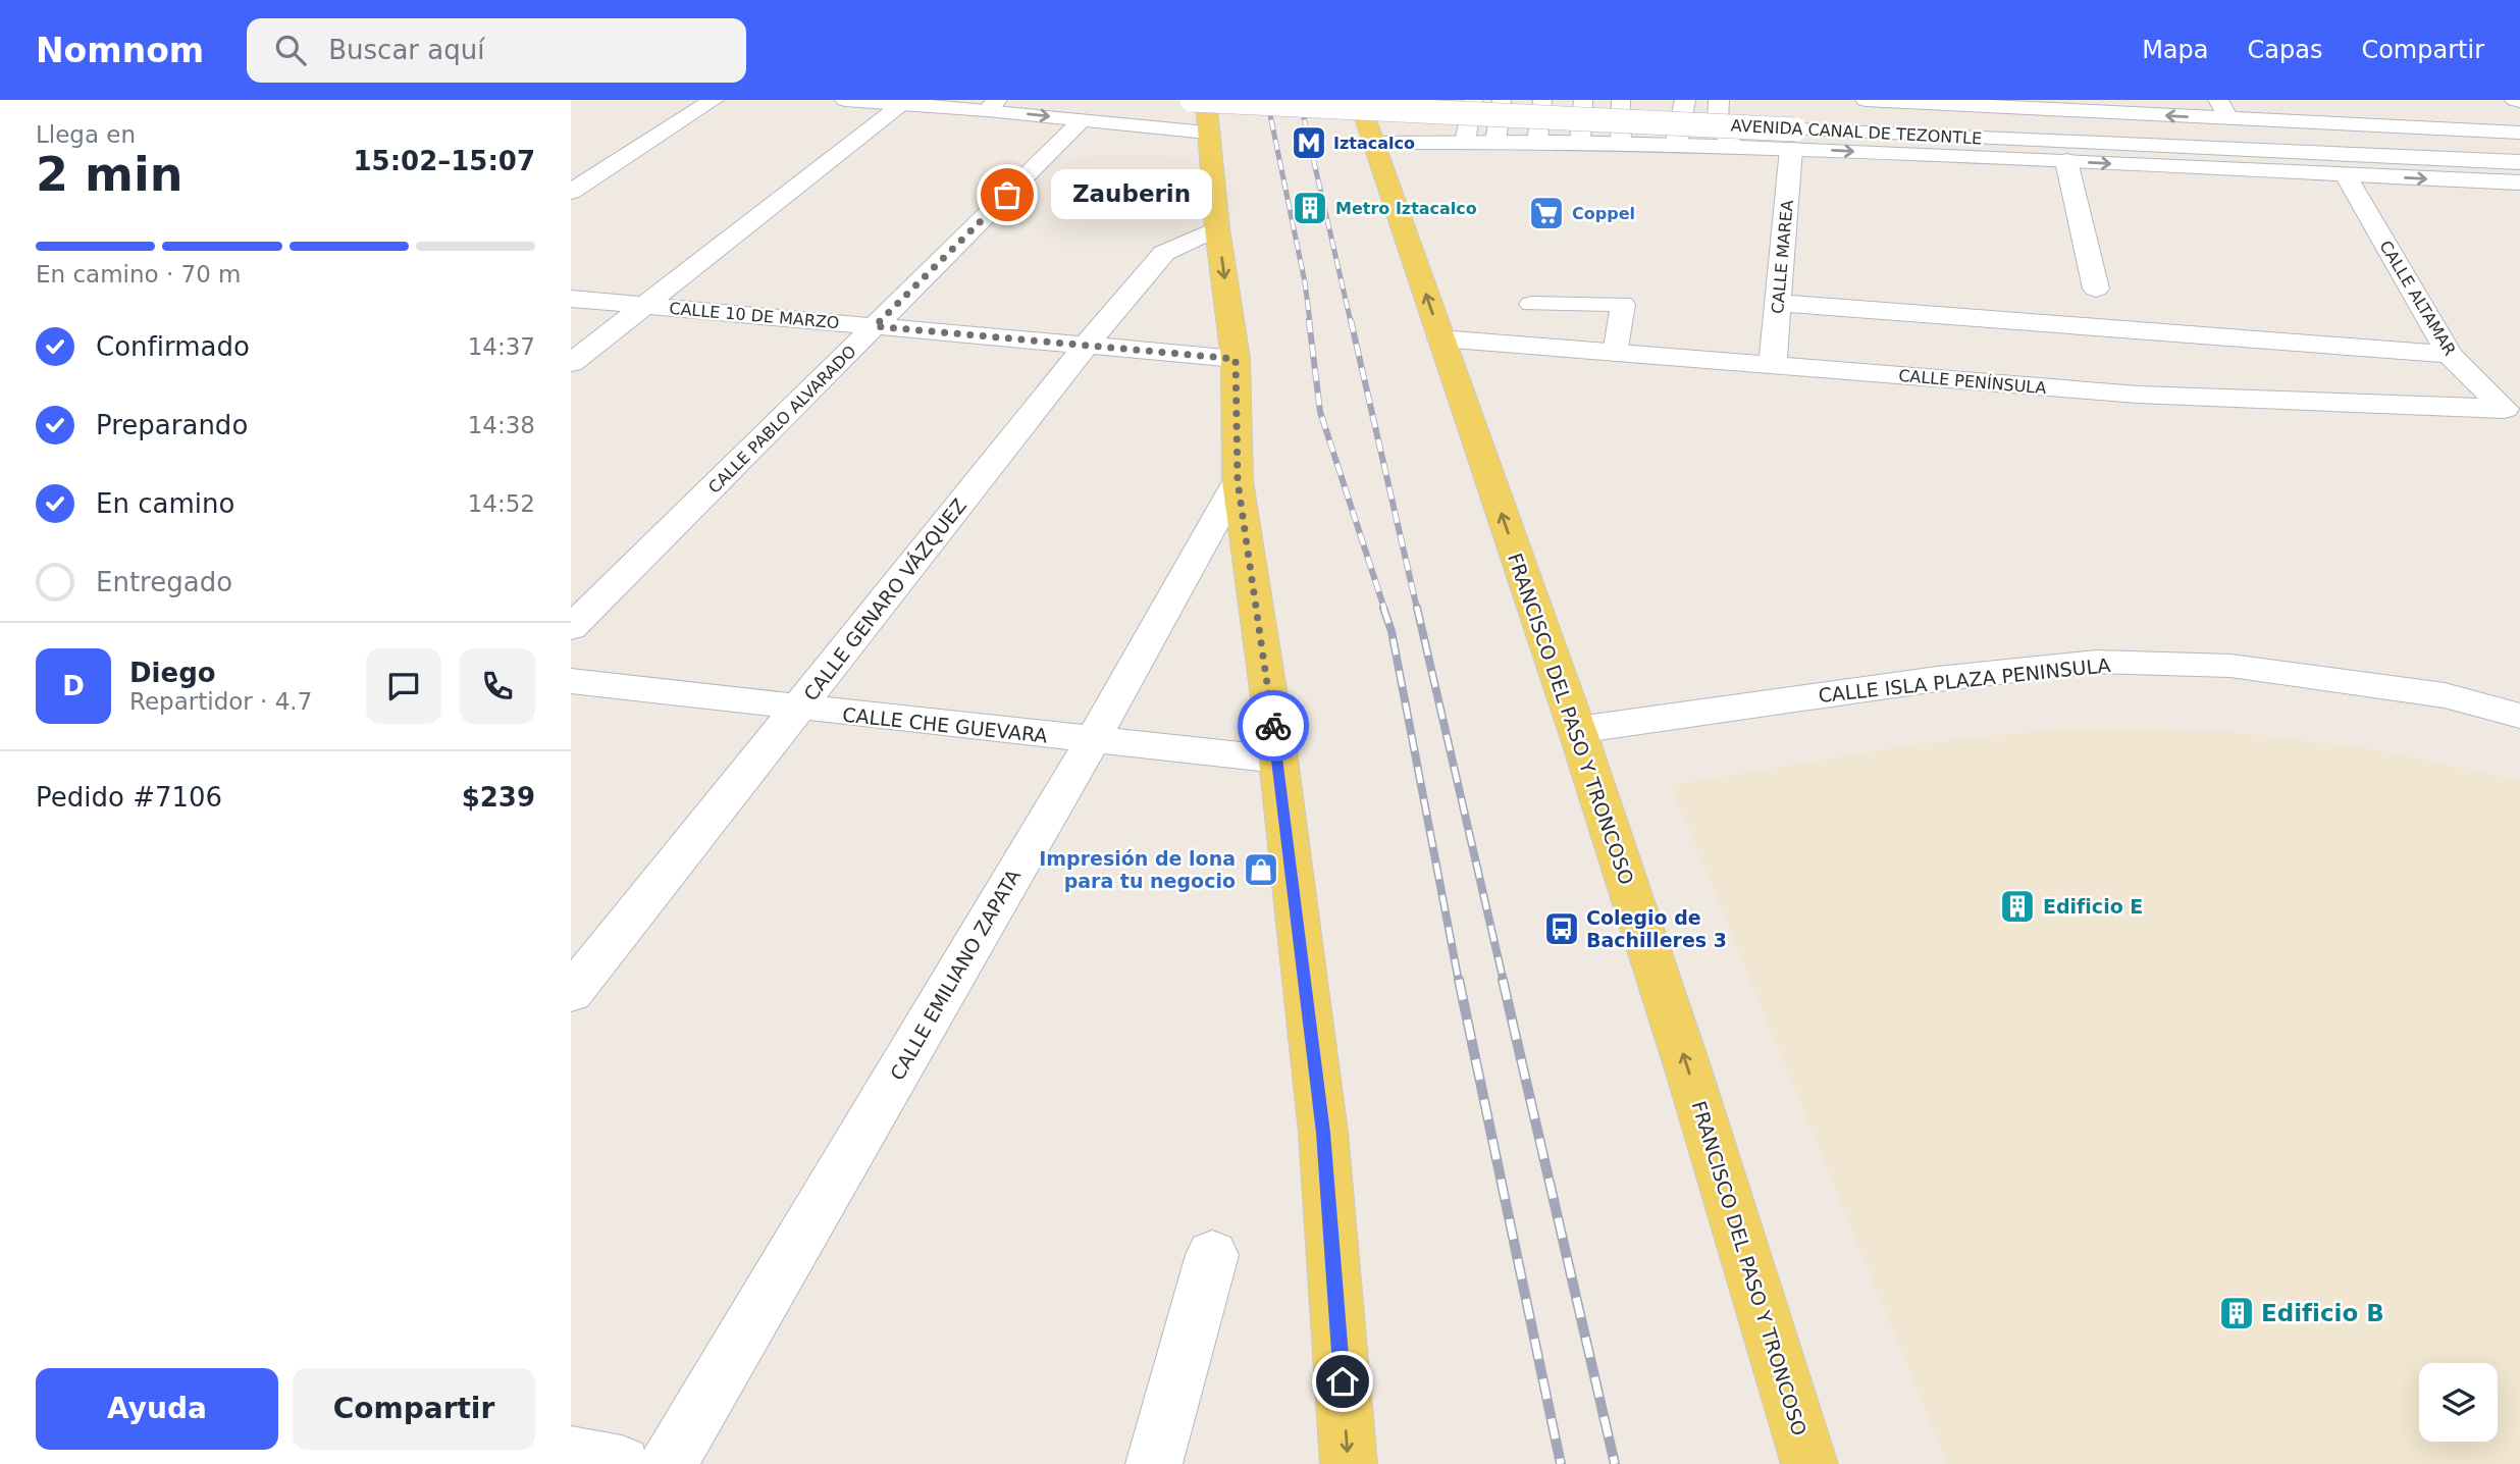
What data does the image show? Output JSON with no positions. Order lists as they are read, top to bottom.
{
  "streets": {
    "main road": ["FRANCISCO DEL PASO Y TRONCOSO"],
    "street": [
      "AVENIDA CANAL DE TEZONTLE",
      "CALLE MAREA",
      "CALLE ALTAMAR",
      "CALLE 10 DE MARZO",
      "CALLE PENÍNSULA",
      "CALLE PABLO ALVARADO",
      "CALLE GENARO VÁZQUEZ",
      "CALLE ISLA PLAZA PENINSULA",
      "CALLE CHE GUEVARA",
      "CALLE EMILIANO ZAPATA"
    ]
  },
  "crossings": [
    ["AVENIDA CANAL DE TEZONTLE", "CALLE MAREA"],
    ["AVENIDA CANAL DE TEZONTLE", "CALLE ALTAMAR"],
    ["AVENIDA CANAL DE TEZONTLE", "CALLE PABLO ALVARADO"],
    ["AVENIDA CANAL DE TEZONTLE", "FRANCISCO DEL PASO Y TRONCOSO"],
    ["CALLE MAREA", "CALLE PENÍNSULA"],
    ["CALLE ALTAMAR", "CALLE PENÍNSULA"],
    ["CALLE 10 DE MARZO", "CALLE PABLO ALVARADO"],
    ["CALLE 10 DE MARZO", "CALLE GENARO VÁZQUEZ"],
    ["CALLE PENÍNSULA", "FRANCISCO DEL PASO Y TRONCOSO"],
    ["CALLE GENARO VÁZQUEZ", "CALLE CHE GUEVARA"],
    ["CALLE ISLA PLAZA PENINSULA", "FRANCISCO DEL PASO Y TRONCOSO"],
    ["CALLE CHE GUEVARA", "CALLE EMILIANO ZAPATA"]
  ],
  "places": {
    "metro station": ["Iztacalco"],
    "other": ["Zauberin"],
    "building": ["Metro Iztacalco", "Edificio E", "Edificio B"],
    "supermarket": ["Coppel"],
    "shop": ["Impresión de lona para tu negocio"],
    "bus stop": ["Colegio de Bachilleres 3"]
  },
  "page": {
    "header": "Nomnom",
    "search": "Buscar aquí",
    "nav": ["Mapa", "Capas", "Compartir"],
    "heading": ["2 min", "Llega en", "15:02–15:07"],
    "panel": [
      "Diego",
      "Repartidor · 4.7",
      "Pedido #7106",
      "$239"
    ],
    "bubble": "Zauberin",
    "bar": "En camino · 70 m",
    "list": [
      ["Confirmado", "14:37"],
      ["Preparando", "14:38"],
      ["En camino", "14:52"],
      "Entregado"
    ],
    "round": "D",
    "buttons": ["Ayuda", "Compartir"]
  }
}
